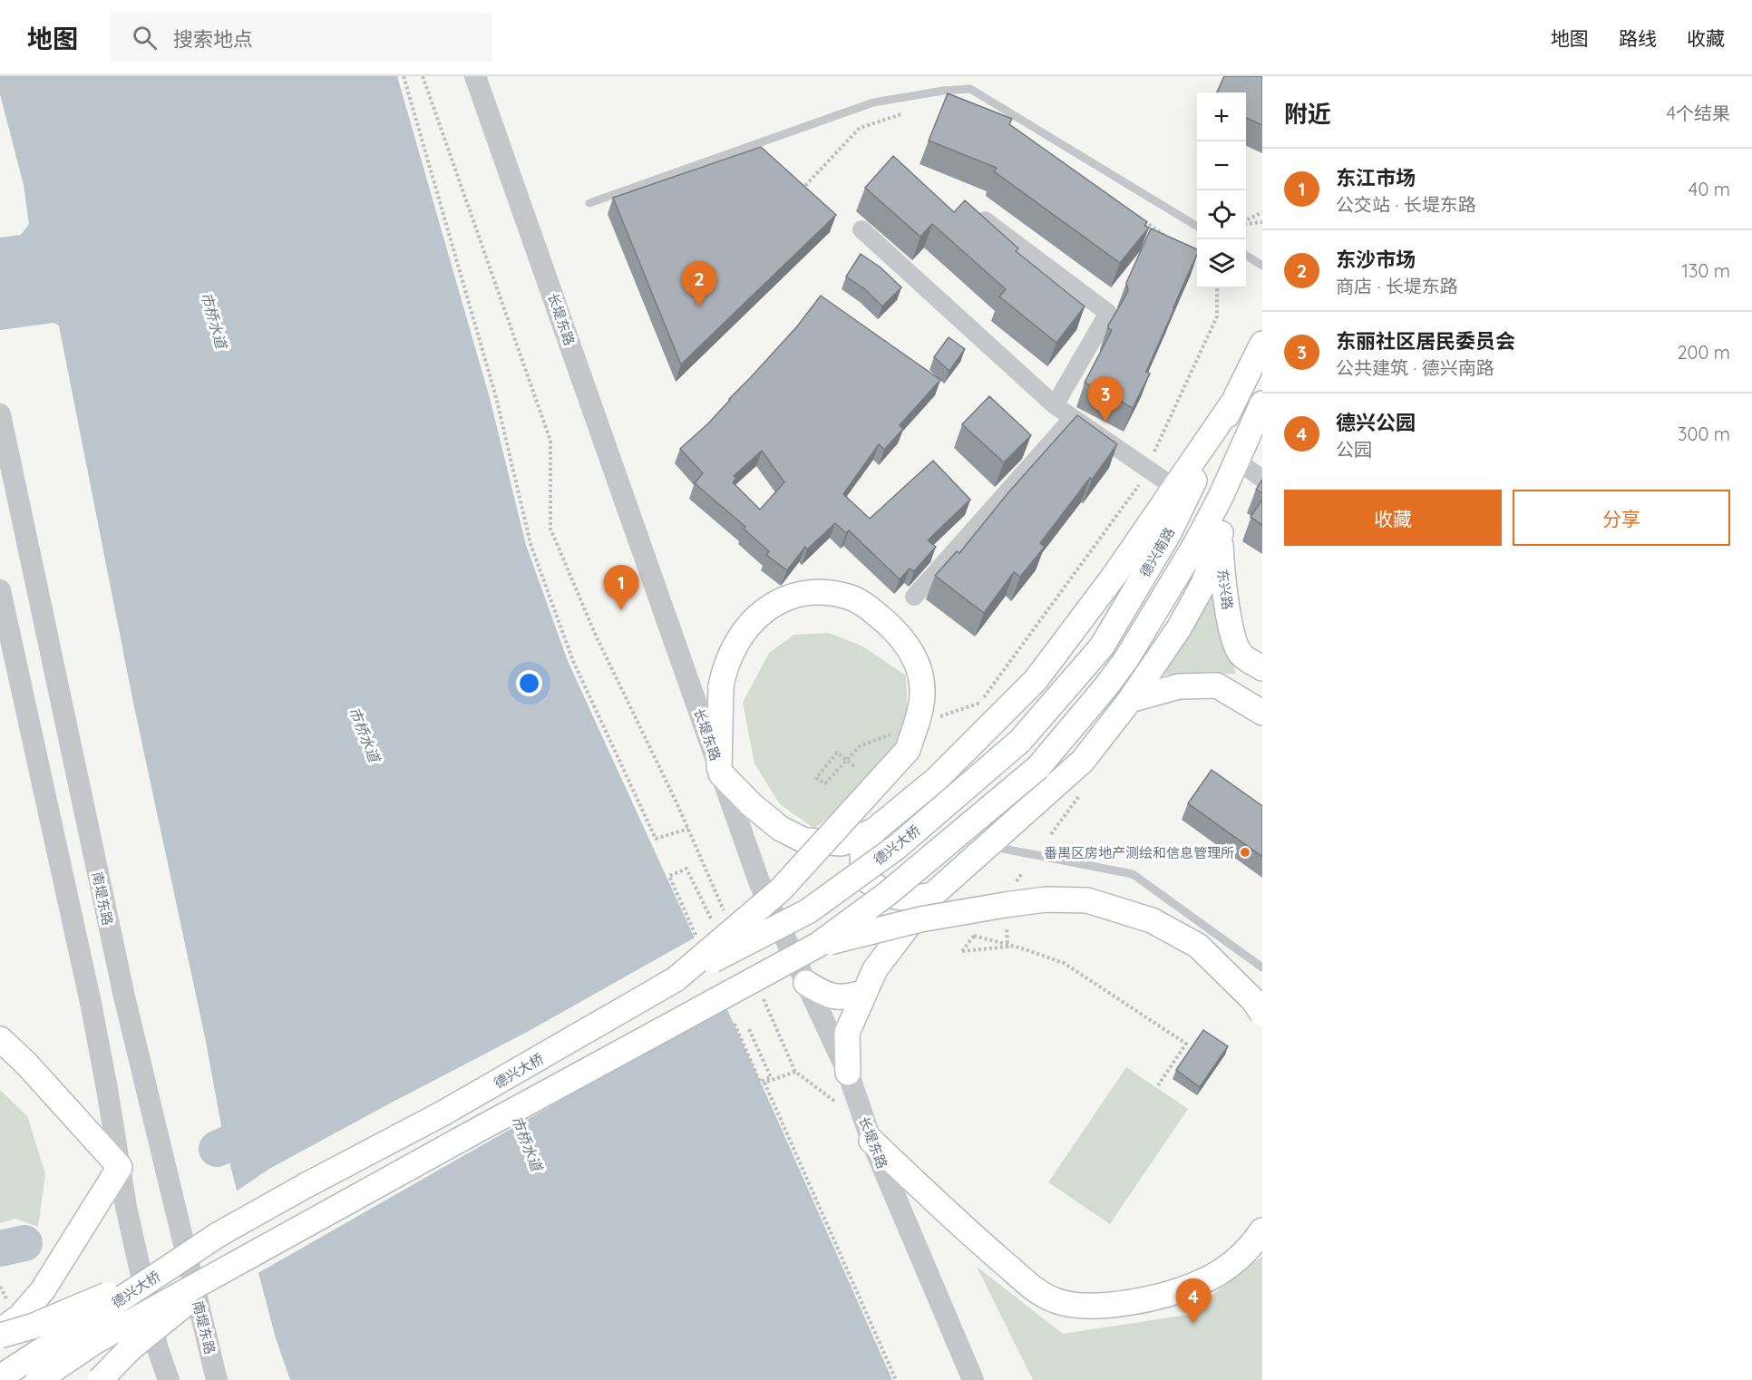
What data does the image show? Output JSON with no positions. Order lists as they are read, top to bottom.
{
  "streets": {
    "main road": ["德兴南路", "东兴路", "德兴大桥"],
    "street": ["长堤东路", "南堤东路"]
  },
  "crossings": [
    ["德兴南路", "东兴路"],
    ["德兴南路", "德兴大桥"]
  ],
  "water": ["市桥水道"],
  "places": ["番禺区房地产测绘和信息管理所"],
  "page": {
    "header": "地图",
    "search": "搜索地点",
    "nav": ["地图", "路线", "收藏"],
    "heading": ["附近", "4个结果"],
    "map_buttons": ["+", "−"],
    "list": [
      {
        "mark": "1",
        "name": "东江市场",
        "note": "公交站 · 长堤东路",
        "value": "40 m"
      },
      {
        "mark": "2",
        "name": "东沙市场",
        "note": "商店 · 长堤东路",
        "value": "130 m"
      },
      {
        "mark": "3",
        "name": "东丽社区居民委员会",
        "note": "公共建筑 · 德兴南路",
        "value": "200 m"
      },
      {
        "mark": "4",
        "name": "德兴公园",
        "note": "公园",
        "value": "300 m"
      }
    ],
    "pins": [
      "2",
      "3",
      "1",
      "4"
    ],
    "buttons": ["收藏", "分享"]
  }
}
